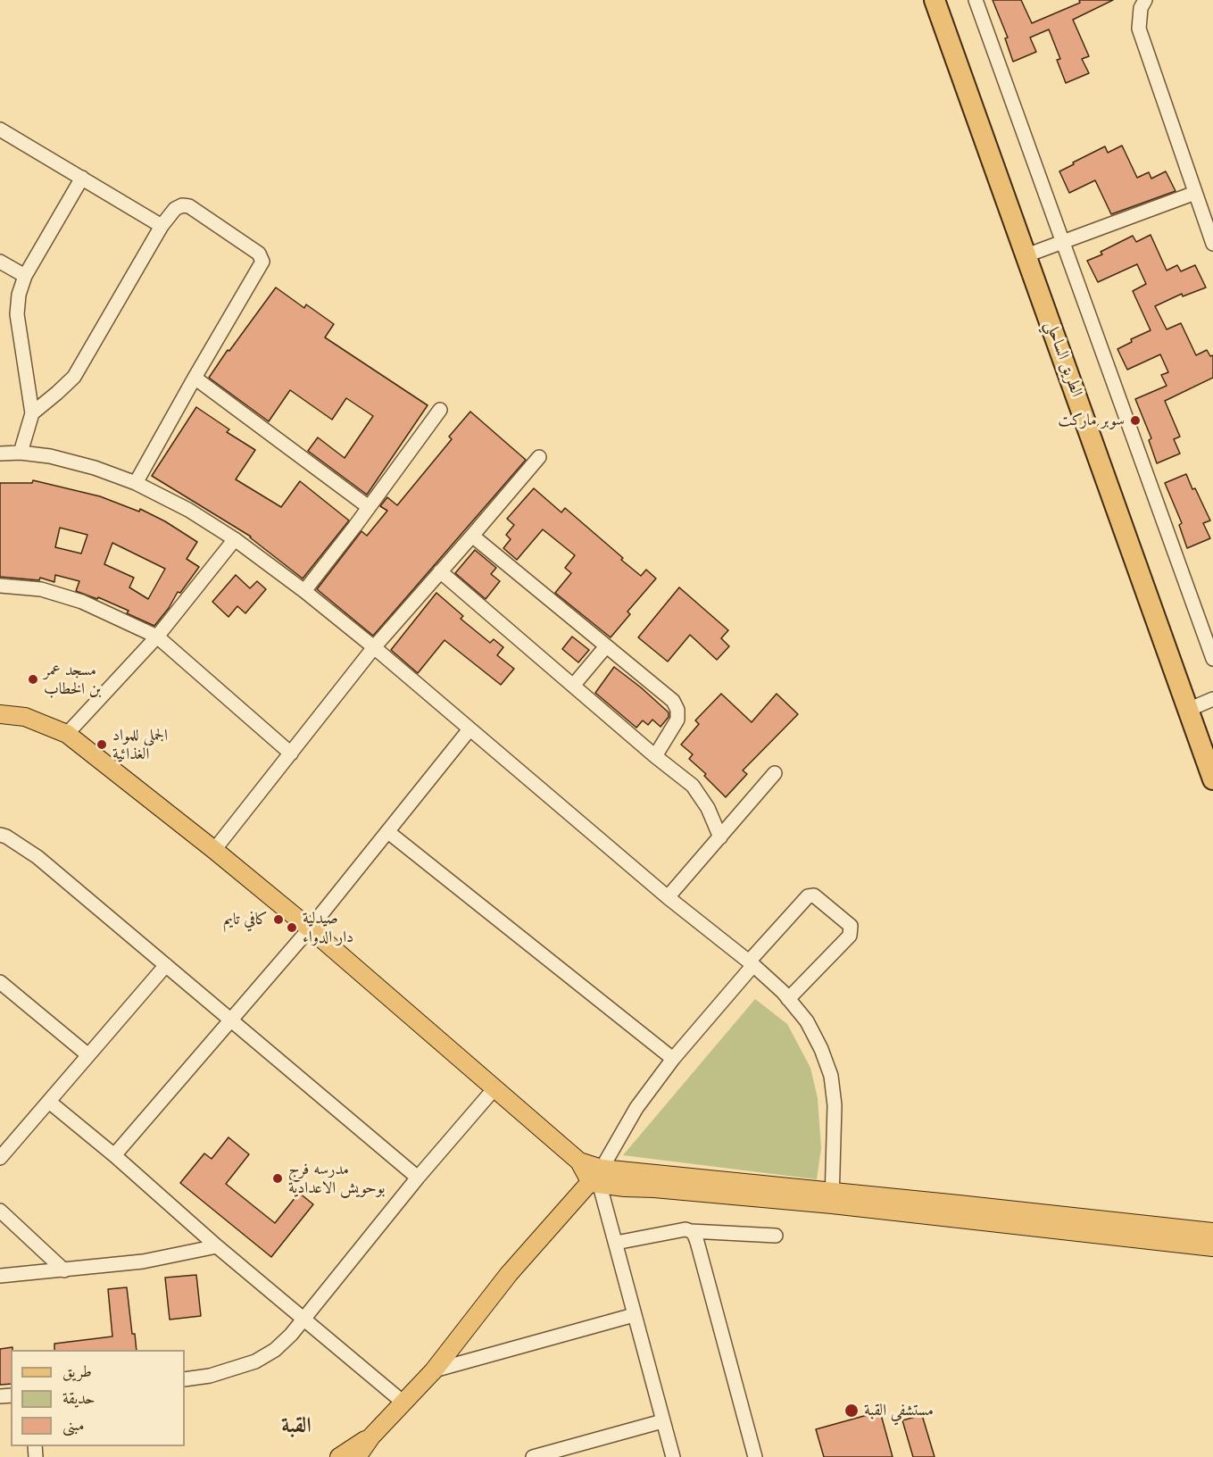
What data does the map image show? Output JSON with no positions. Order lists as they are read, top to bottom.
{
  "streets": {
    "highway": ["الطريق الساحلي"]
  },
  "districts": ["القبة"],
  "places": [
    "سوبر ماركت",
    "مسجد عمر بن الخطاب",
    "الجملي للمواد الغذائية",
    "كافي تايم",
    "صيدلية دار الدواء",
    "مدرسه فرج بوحويش الاعدادية",
    "مستشفي القبة"
  ],
  "legend": ["طريق", "حديقة", "مبنى"]
}
